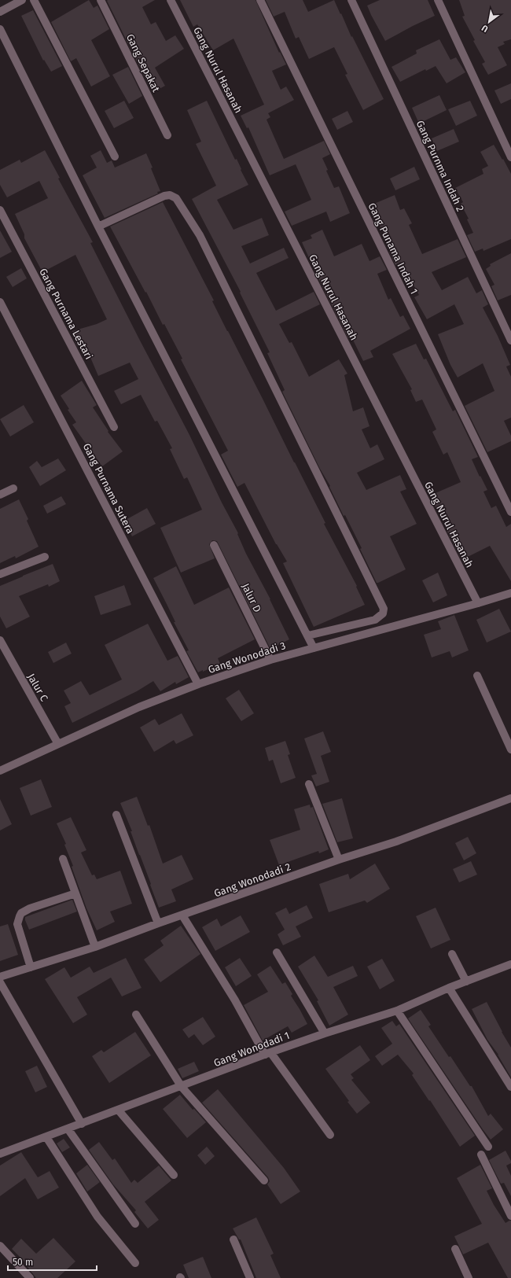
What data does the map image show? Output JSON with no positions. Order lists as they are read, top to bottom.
{
  "streets": {
    "street": [
      "Gang Sepakat",
      "Gang Nurul Hasanah",
      "Gang Purnma Indah 2",
      "Gang Punama Indah 1",
      "Gang Purnama Lestari",
      "Gang Purnama Sutera",
      "Jalur D",
      "Gang Wonodadi 3",
      "Jalur C",
      "Gang Wonodadi 2",
      "Gang Wonodadi 1"
    ]
  },
  "crossings": [
    ["Gang Nurul Hasanah", "Gang Wonodadi 3"],
    ["Gang Purnama Sutera", "Gang Wonodadi 3"],
    ["Jalur D", "Gang Wonodadi 3"],
    ["Gang Wonodadi 3", "Jalur C"]
  ],
  "scale_bar": "50 m",
  "north": "bottom left"
}
